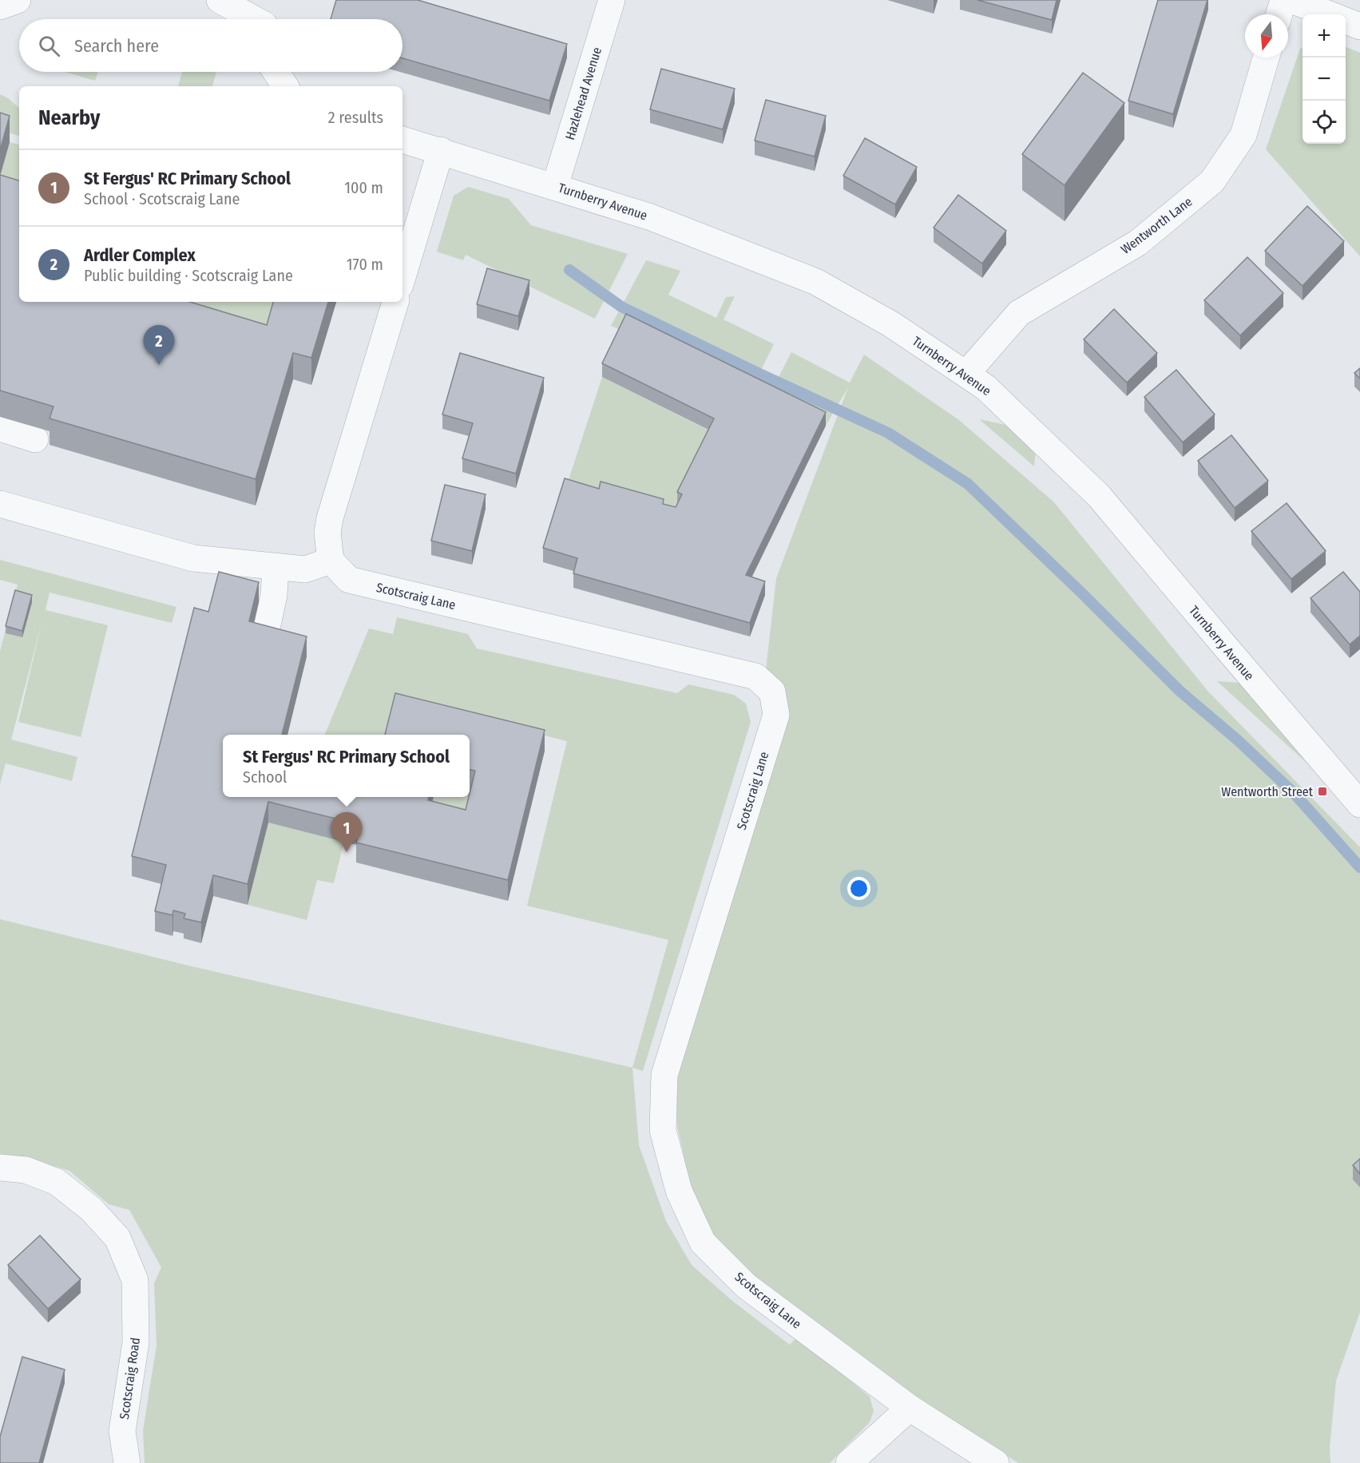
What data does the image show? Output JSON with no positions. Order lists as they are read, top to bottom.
{
  "streets": {
    "street": [
      "Hazlehead Avenue",
      "Turnberry Avenue",
      "Wentworth Lane",
      "Scotscraig Lane",
      "Scotscraig Road"
    ]
  },
  "crossings": [
    ["Hazlehead Avenue", "Turnberry Avenue"],
    ["Turnberry Avenue", "Wentworth Lane"]
  ],
  "places": {
    "transit": ["Wentworth Street"]
  },
  "north": "bottom",
  "page": {
    "map_buttons": ["+", "−"],
    "search": "Search here",
    "heading": ["Nearby", "2 results"],
    "list": [
      {
        "mark": "1",
        "name": "St Fergus' RC Primary School",
        "note": "School · Scotscraig Lane",
        "value": "100 m"
      },
      {
        "mark": "2",
        "name": "Ardler Complex",
        "note": "Public building · Scotscraig Lane",
        "value": "170 m"
      }
    ],
    "pins": ["2", "1"],
    "popup": ["St Fergus' RC Primary School", "School"]
  }
}
